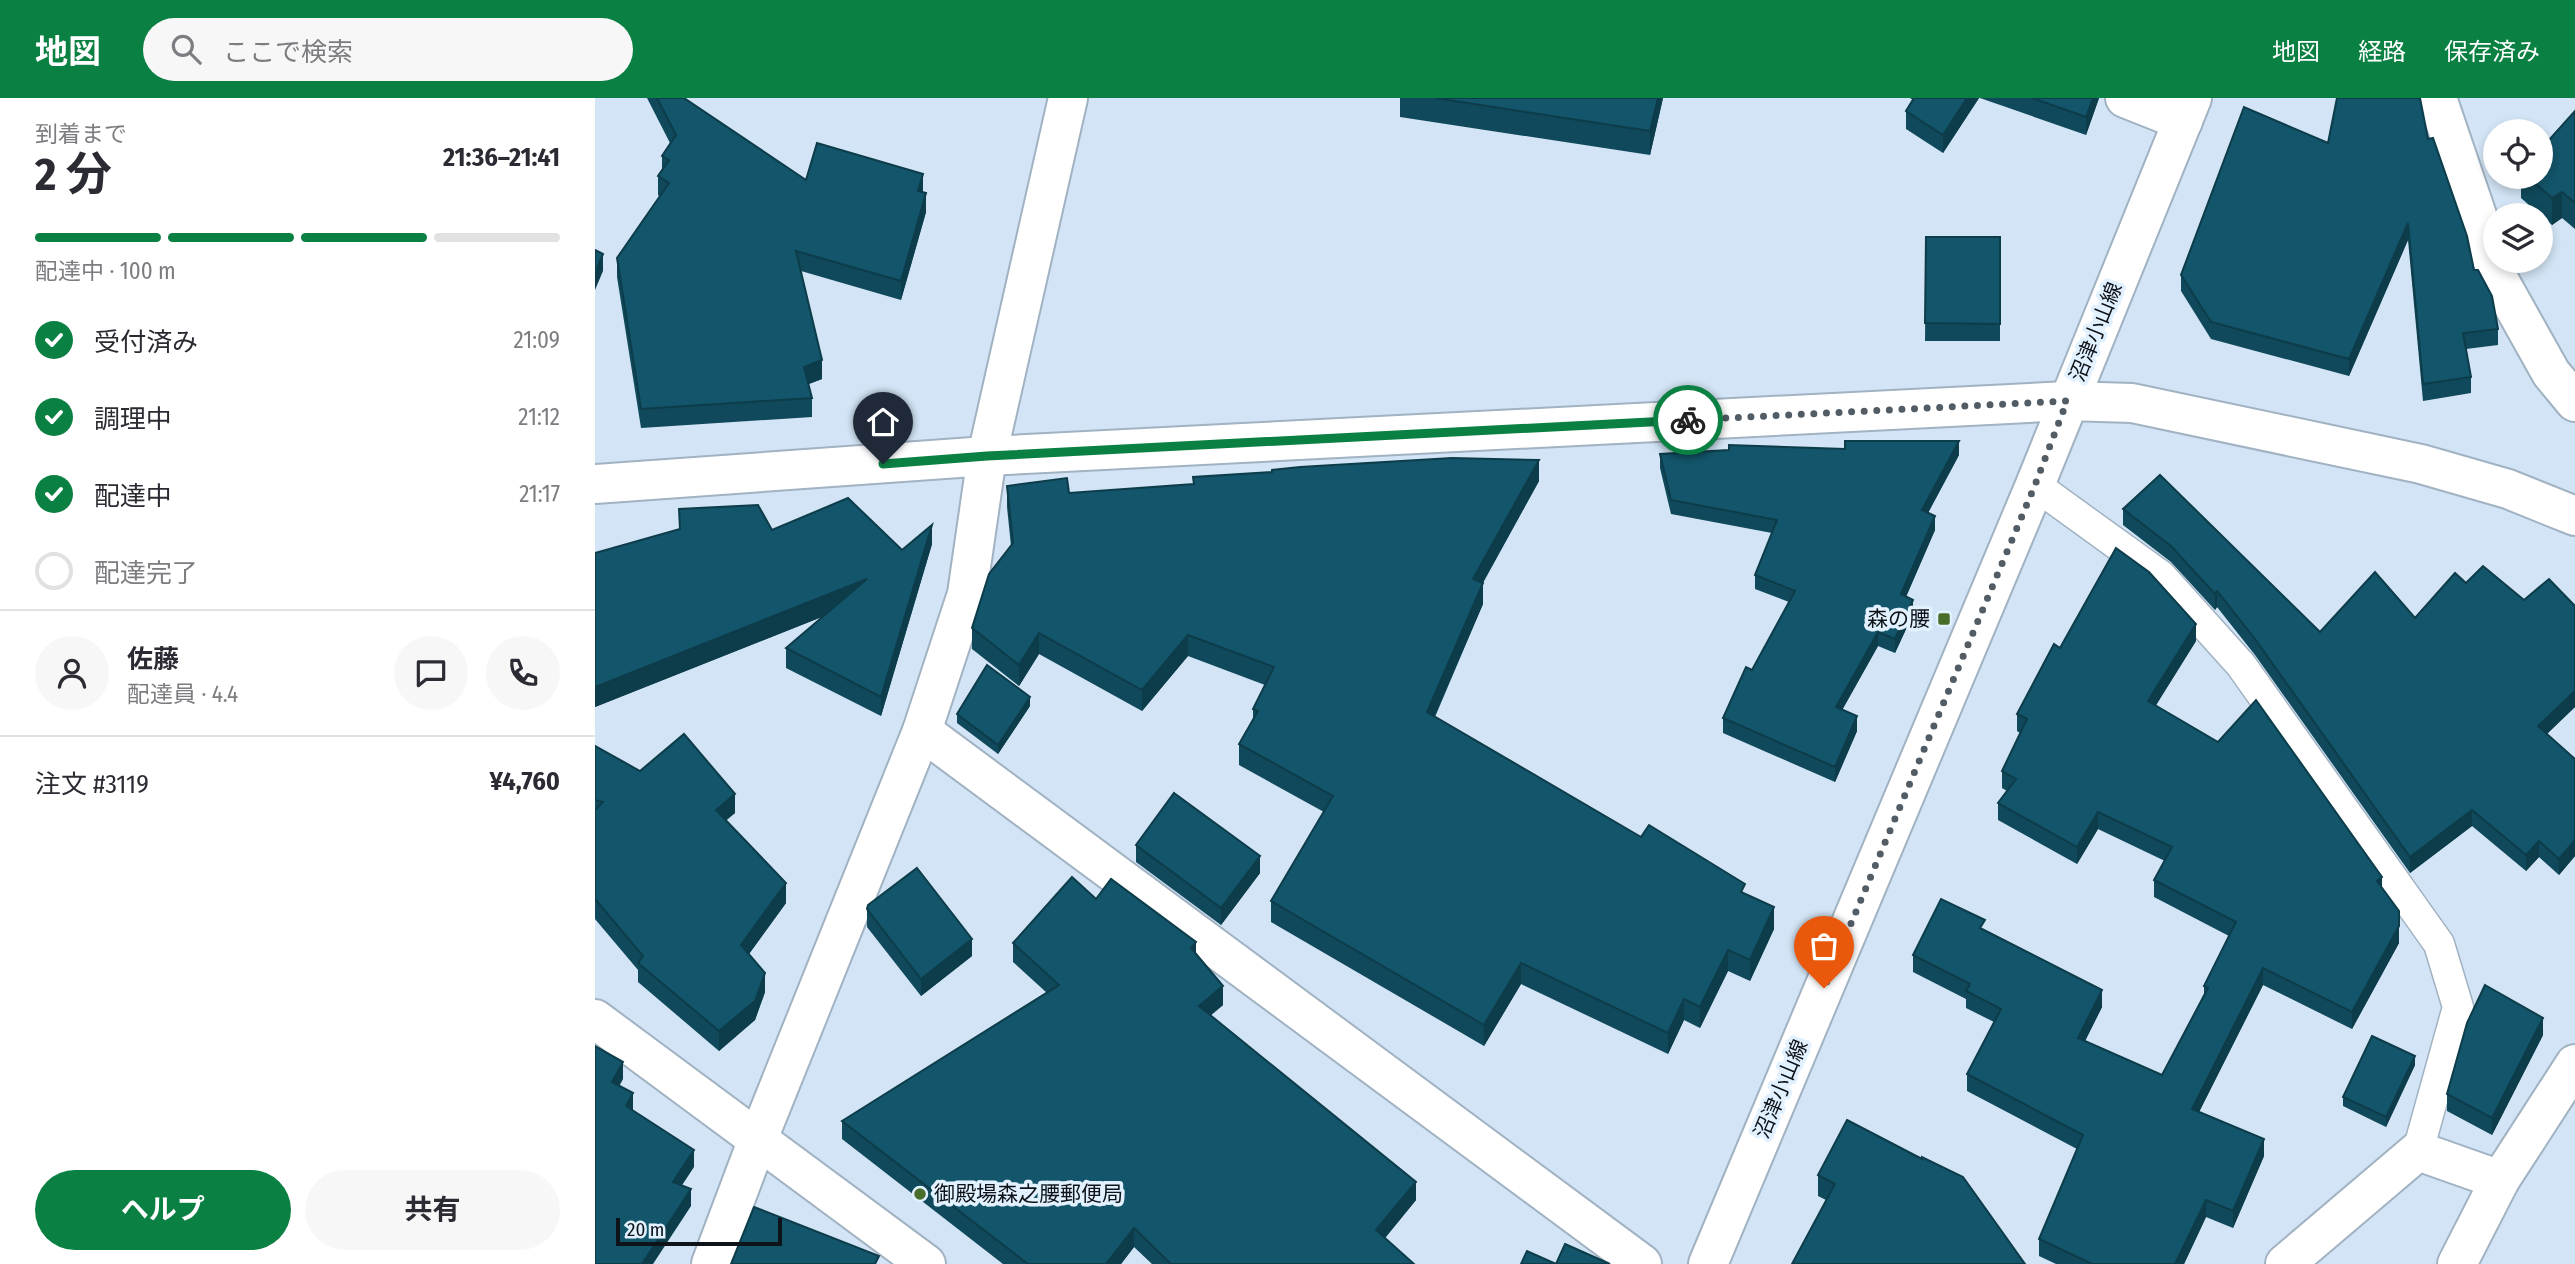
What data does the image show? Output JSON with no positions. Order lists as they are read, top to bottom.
{
  "streets": {
    "street": ["沼津小山線"]
  },
  "places": {
    "transit": ["森の腰"],
    "other": ["御殿場森之腰郵便局"]
  },
  "scale_bar": "20 m",
  "page": {
    "header": "地図",
    "search": "ここで検索",
    "nav": ["地図", "経路", "保存済み"],
    "heading": ["2 分", "到着まで", "21:36–21:41"],
    "panel": [
      "佐藤",
      "配達員 · 4.4",
      "注文 #3119",
      "¥4,760"
    ],
    "bar": "配達中 · 100 m",
    "list": [
      ["受付済み", "21:09"],
      ["調理中", "21:12"],
      ["配達中", "21:17"],
      "配達完了"
    ],
    "buttons": ["ヘルプ", "共有"],
    "scale": "20 m"
  }
}
